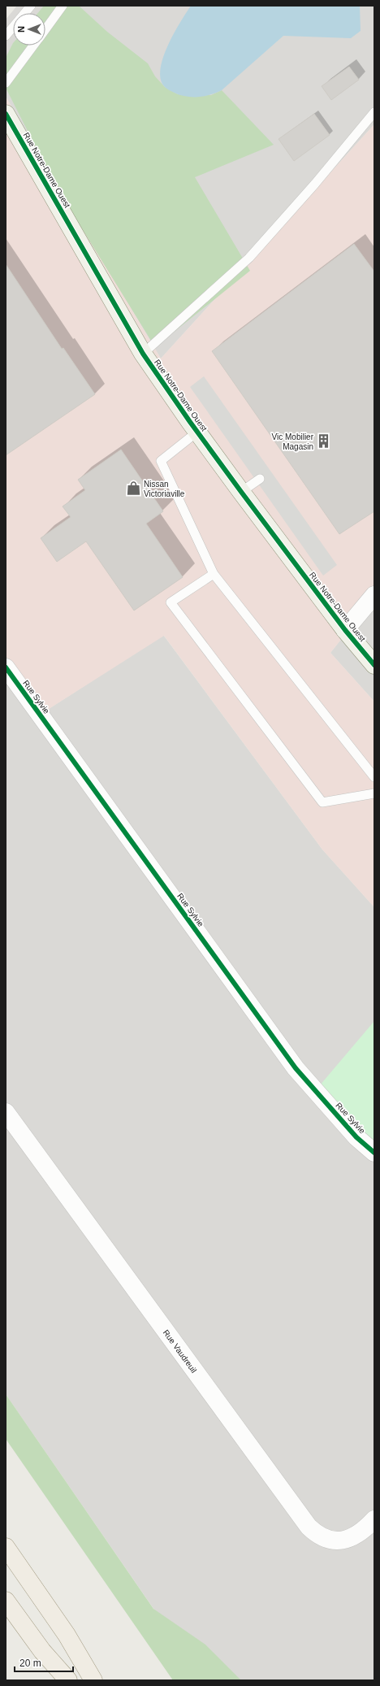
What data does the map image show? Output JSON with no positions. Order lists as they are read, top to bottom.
{
  "streets": {
    "street": ["Rue Notre-Dame Ouest", "Rue Sylvie", "Rue Vaudreuil"]
  },
  "places": {
    "building": ["Vic Mobilier Magasin"],
    "shop": ["Nissan Victoriaville"]
  },
  "scale_bar": "20 m",
  "north": "left"
}
